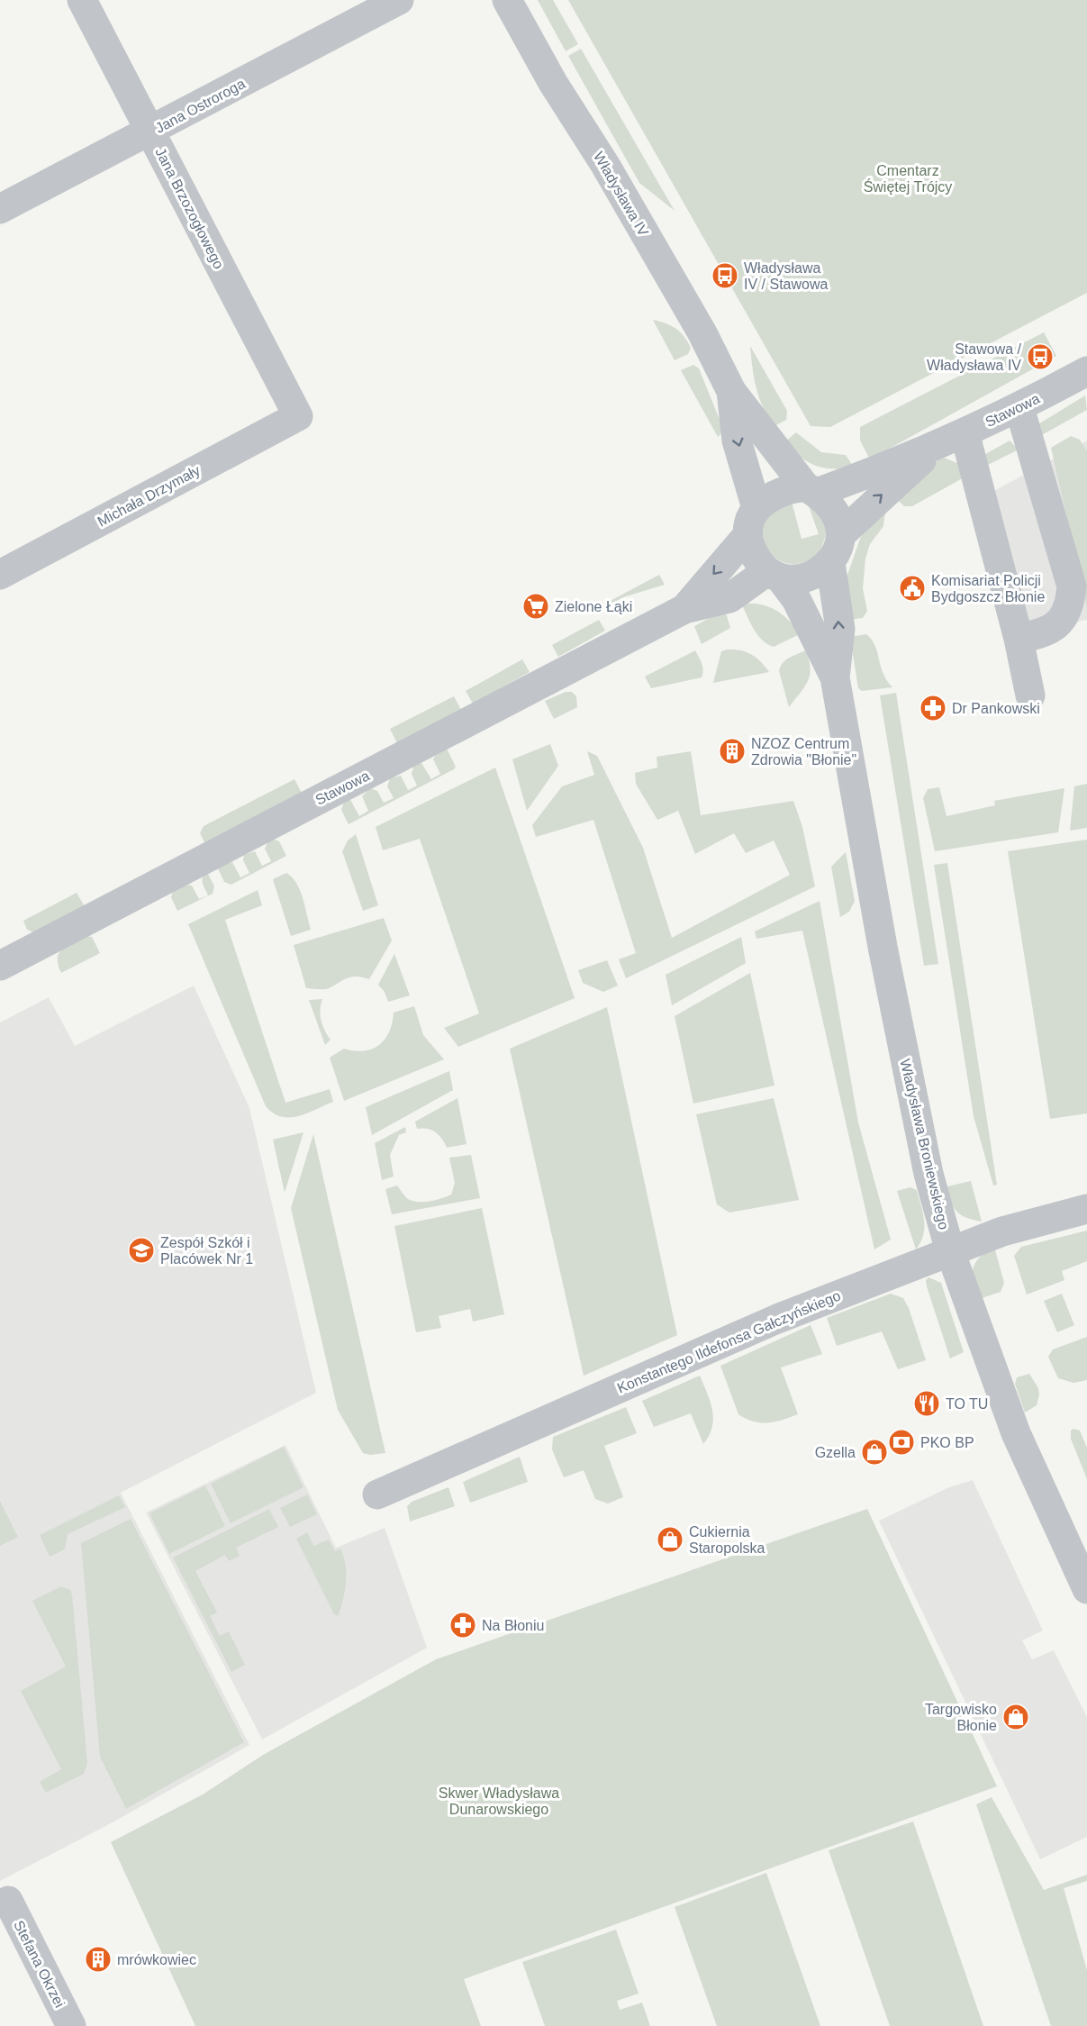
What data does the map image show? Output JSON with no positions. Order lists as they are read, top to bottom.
{
  "streets": {
    "street": [
      "Jana Ostroroga",
      "Władysława IV",
      "Jana Brzozogłowego",
      "Stawowa",
      "Michała Drzymały",
      "Władysława Broniewskiego",
      "Konstantego Ildefonsa Gałczyńskiego",
      "Stefana Okrzei"
    ]
  },
  "crossings": [
    ["Jana Ostroroga", "Jana Brzozogłowego"],
    ["Władysława IV", "Stawowa"],
    ["Władysława IV", "Władysława Broniewskiego"],
    ["Jana Brzozogłowego", "Michała Drzymały"],
    ["Stawowa", "Władysława Broniewskiego"],
    ["Władysława Broniewskiego", "Konstantego Ildefonsa Gałczyńskiego"]
  ],
  "parks": ["Cmentarz Świętej Trójcy", "Skwer Władysława Dunarowskiego"],
  "places": {
    "bus stop": ["Władysława IV / Stawowa", "Stawowa / Władysława IV"],
    "public building": ["Komisariat Policji Bydgoszcz Błonie"],
    "supermarket": ["Zielone Łąki"],
    "pharmacy": ["Dr Pankowski", "Na Błoniu"],
    "building": ["NZOZ Centrum Zdrowia \"Błonie\"", "mrówkowiec"],
    "school or university": ["Zespół Szkół i Placówek Nr 1"],
    "restaurant": ["TO TU"],
    "bank": ["PKO BP"],
    "shop": ["Gzella", "Cukiernia Staropolska", "Targowisko Błonie"]
  }
}
